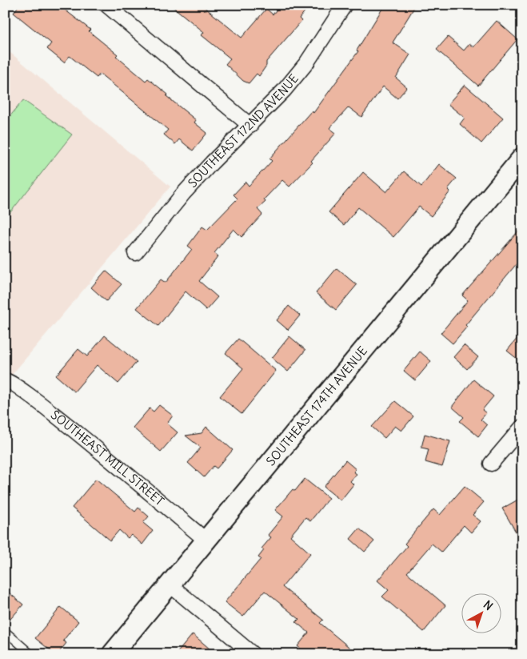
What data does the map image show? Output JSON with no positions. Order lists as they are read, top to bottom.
{
  "streets": {
    "street": ["SOUTHEAST 172ND AVENUE", "SOUTHEAST 174TH AVENUE", "SOUTHEAST MILL STREET"]
  },
  "crossings": [
    ["SOUTHEAST 174TH AVENUE", "SOUTHEAST MILL STREET"]
  ],
  "north": "top right"
}
